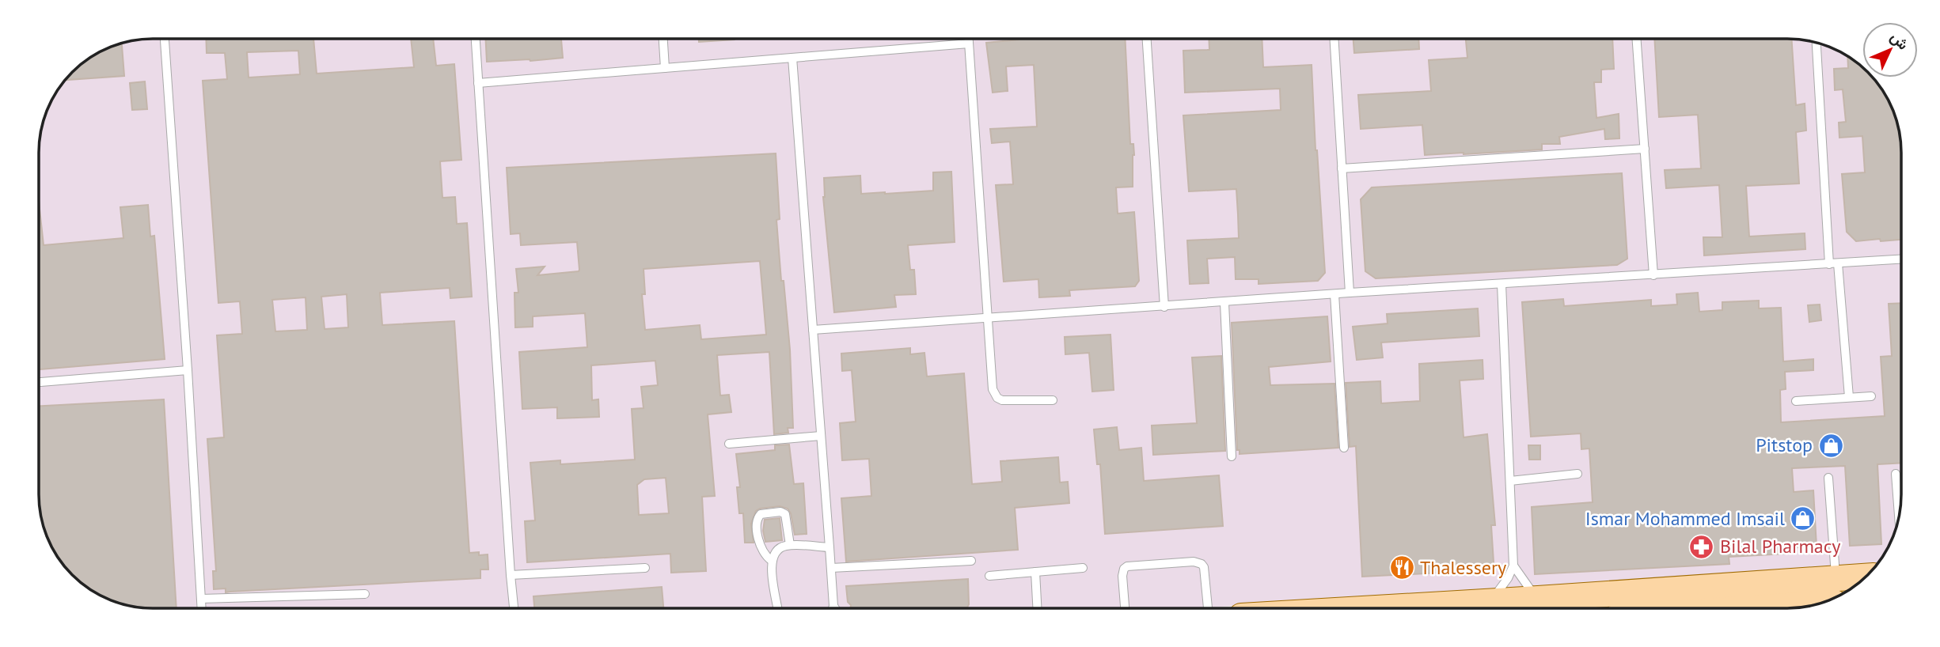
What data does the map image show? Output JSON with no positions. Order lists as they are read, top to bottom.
{
  "places": {
    "shop": ["Pitstop", "Ismar Mohammed Imsail"],
    "pharmacy": ["Bilal Pharmacy"],
    "restaurant": ["Thalessery"]
  },
  "north": "top right"
}
